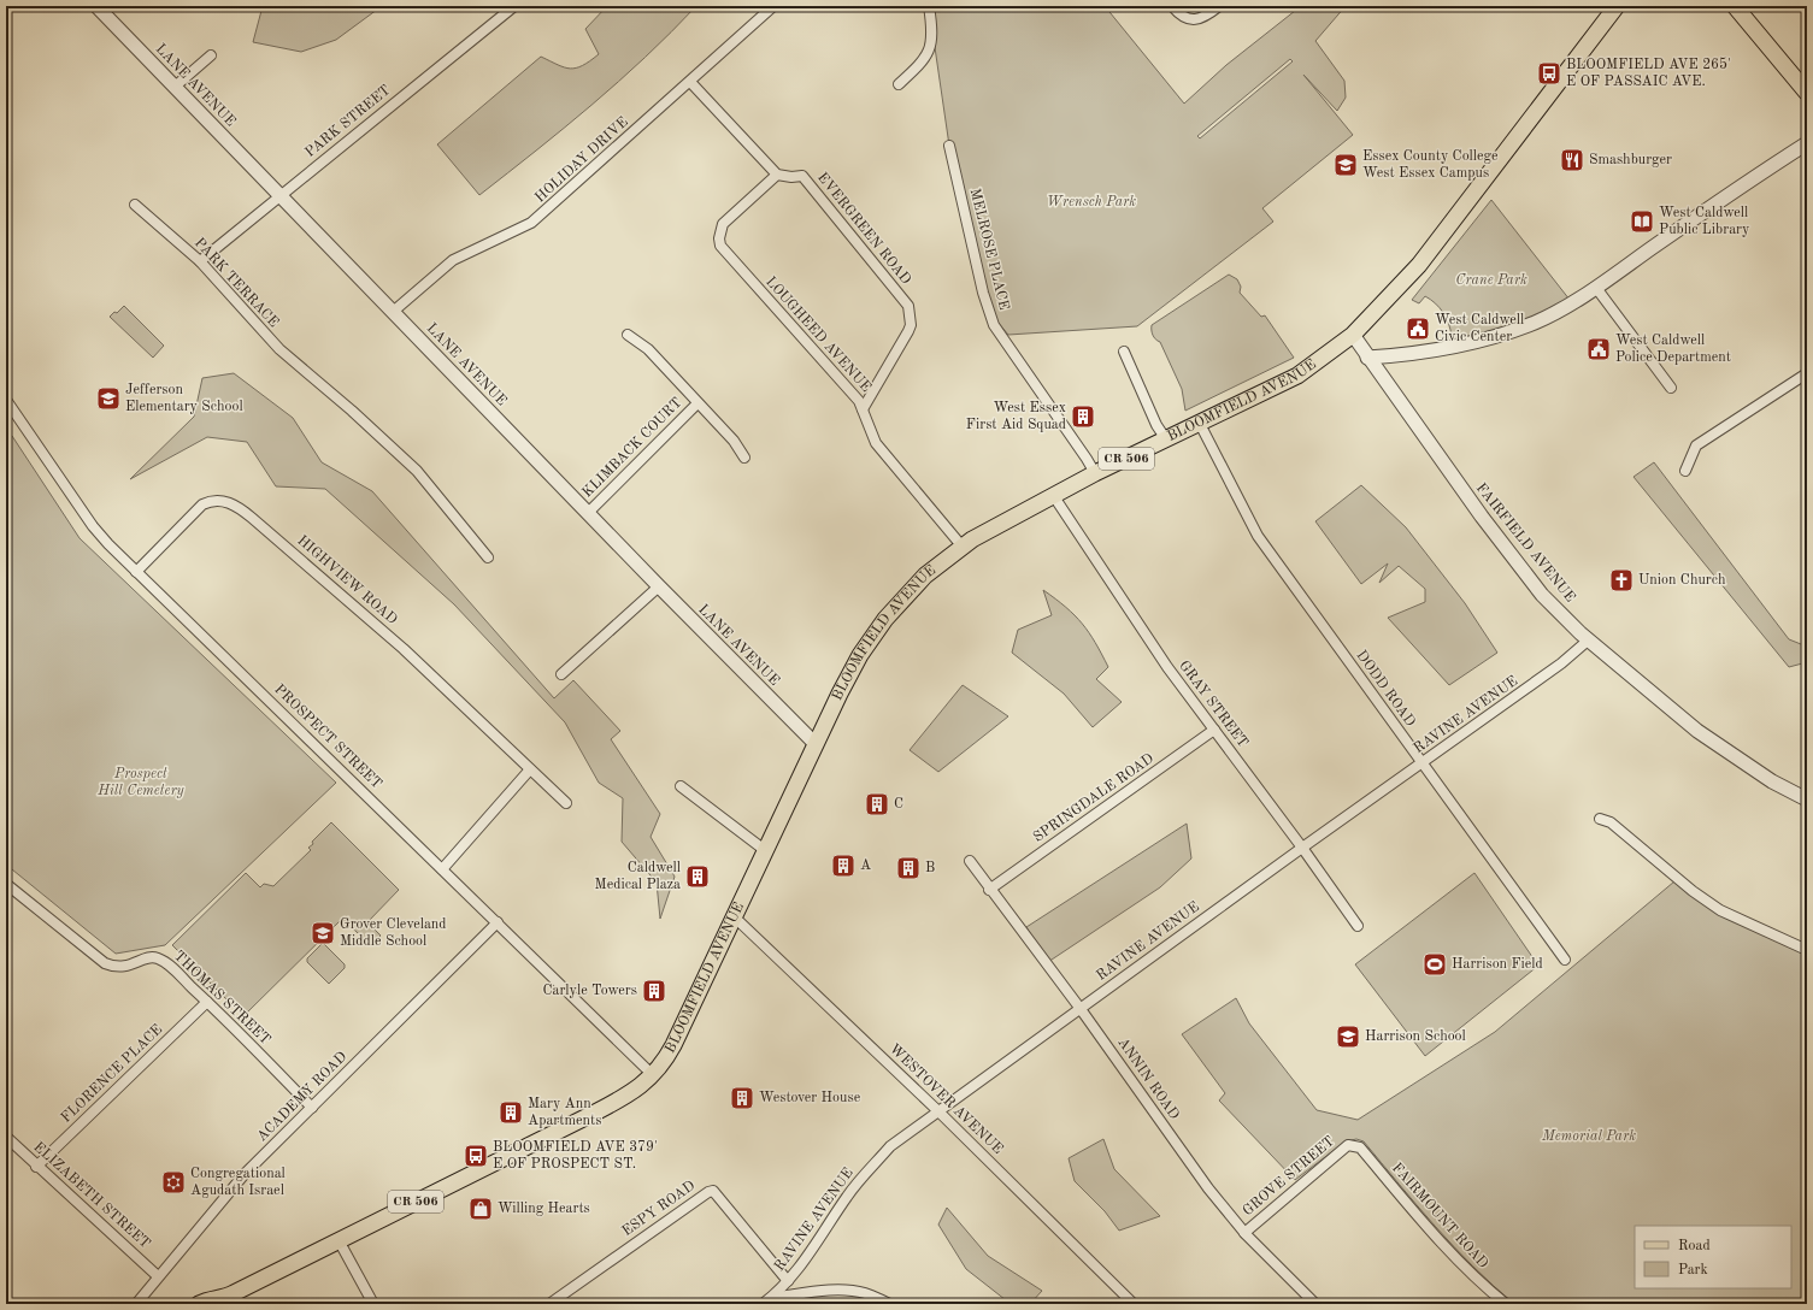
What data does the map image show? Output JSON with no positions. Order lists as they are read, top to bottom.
{
  "streets": {
    "main road": ["BLOOMFIELD AVENUE", "CR 506"],
    "street": [
      "LANE AVENUE",
      "PARK STREET",
      "HOLIDAY DRIVE",
      "EVERGREEN ROAD",
      "MELROSE PLACE",
      "PARK TERRACE",
      "LOUGHEED AVENUE",
      "KLIMBACK COURT",
      "FAIRFIELD AVENUE",
      "HIGHVIEW ROAD",
      "DODD ROAD",
      "GRAY STREET",
      "RAVINE AVENUE",
      "PROSPECT STREET",
      "SPRINGDALE ROAD",
      "THOMAS STREET",
      "FLORENCE PLACE",
      "ANNIN ROAD",
      "ACADEMY ROAD",
      "WESTOVER AVENUE",
      "GROVE STREET",
      "ELIZABETH STREET",
      "ESPY ROAD",
      "FAIRMOUNT ROAD"
    ]
  },
  "crossings": [
    ["LANE AVENUE", "PARK STREET"],
    ["LANE AVENUE", "HOLIDAY DRIVE"],
    ["LANE AVENUE", "BLOOMFIELD AVENUE"],
    ["LANE AVENUE", "KLIMBACK COURT"],
    ["PARK STREET", "PARK TERRACE"],
    ["EVERGREEN ROAD", "LOUGHEED AVENUE"],
    ["MELROSE PLACE", "BLOOMFIELD AVENUE"],
    ["LOUGHEED AVENUE", "BLOOMFIELD AVENUE"],
    ["BLOOMFIELD AVENUE", "FAIRFIELD AVENUE"],
    ["BLOOMFIELD AVENUE", "DODD ROAD"],
    ["BLOOMFIELD AVENUE", "GRAY STREET"],
    ["BLOOMFIELD AVENUE", "PROSPECT STREET"],
    ["BLOOMFIELD AVENUE", "WESTOVER AVENUE"],
    ["FAIRFIELD AVENUE", "RAVINE AVENUE"],
    ["HIGHVIEW ROAD", "PROSPECT STREET"],
    ["DODD ROAD", "RAVINE AVENUE"],
    ["GRAY STREET", "RAVINE AVENUE"],
    ["GRAY STREET", "SPRINGDALE ROAD"],
    ["RAVINE AVENUE", "ANNIN ROAD"],
    ["RAVINE AVENUE", "WESTOVER AVENUE"],
    ["RAVINE AVENUE", "ESPY ROAD"],
    ["PROSPECT STREET", "ACADEMY ROAD"],
    ["SPRINGDALE ROAD", "ANNIN ROAD"],
    ["THOMAS STREET", "FLORENCE PLACE"],
    ["THOMAS STREET", "ACADEMY ROAD"],
    ["FLORENCE PLACE", "ELIZABETH STREET"],
    ["ANNIN ROAD", "GROVE STREET"],
    ["ACADEMY ROAD", "ELIZABETH STREET"],
    ["GROVE STREET", "FAIRMOUNT ROAD"]
  ],
  "parks": [
    "Wrensch Park",
    "Crane Park",
    "Prospect Hill Cemetery",
    "Memorial Park"
  ],
  "places": {
    "bus stop": ["BLOOMFIELD AVE 265' E OF PASSAIC AVE.", "BLOOMFIELD AVE 379' E OF PROSPECT ST."],
    "restaurant": ["Smashburger"],
    "school or university": [
      "Essex County College West Essex Campus",
      "Jefferson Elementary School",
      "Grover Cleveland Middle School",
      "Harrison School"
    ],
    "library": ["West Caldwell Public Library"],
    "public building": ["West Caldwell Civic Center", "West Caldwell Police Department"],
    "building": [
      "West Essex First Aid Squad",
      "C",
      "A",
      "B",
      "Caldwell Medical Plaza",
      "Carlyle Towers",
      "Westover House",
      "Mary Ann Apartments"
    ],
    "church": ["Union Church"],
    "sports": ["Harrison Field"],
    "synagogue": ["Congregational Agudath Israel"],
    "shop": ["Willing Hearts"]
  },
  "legend": ["Road", "Park"]
}
